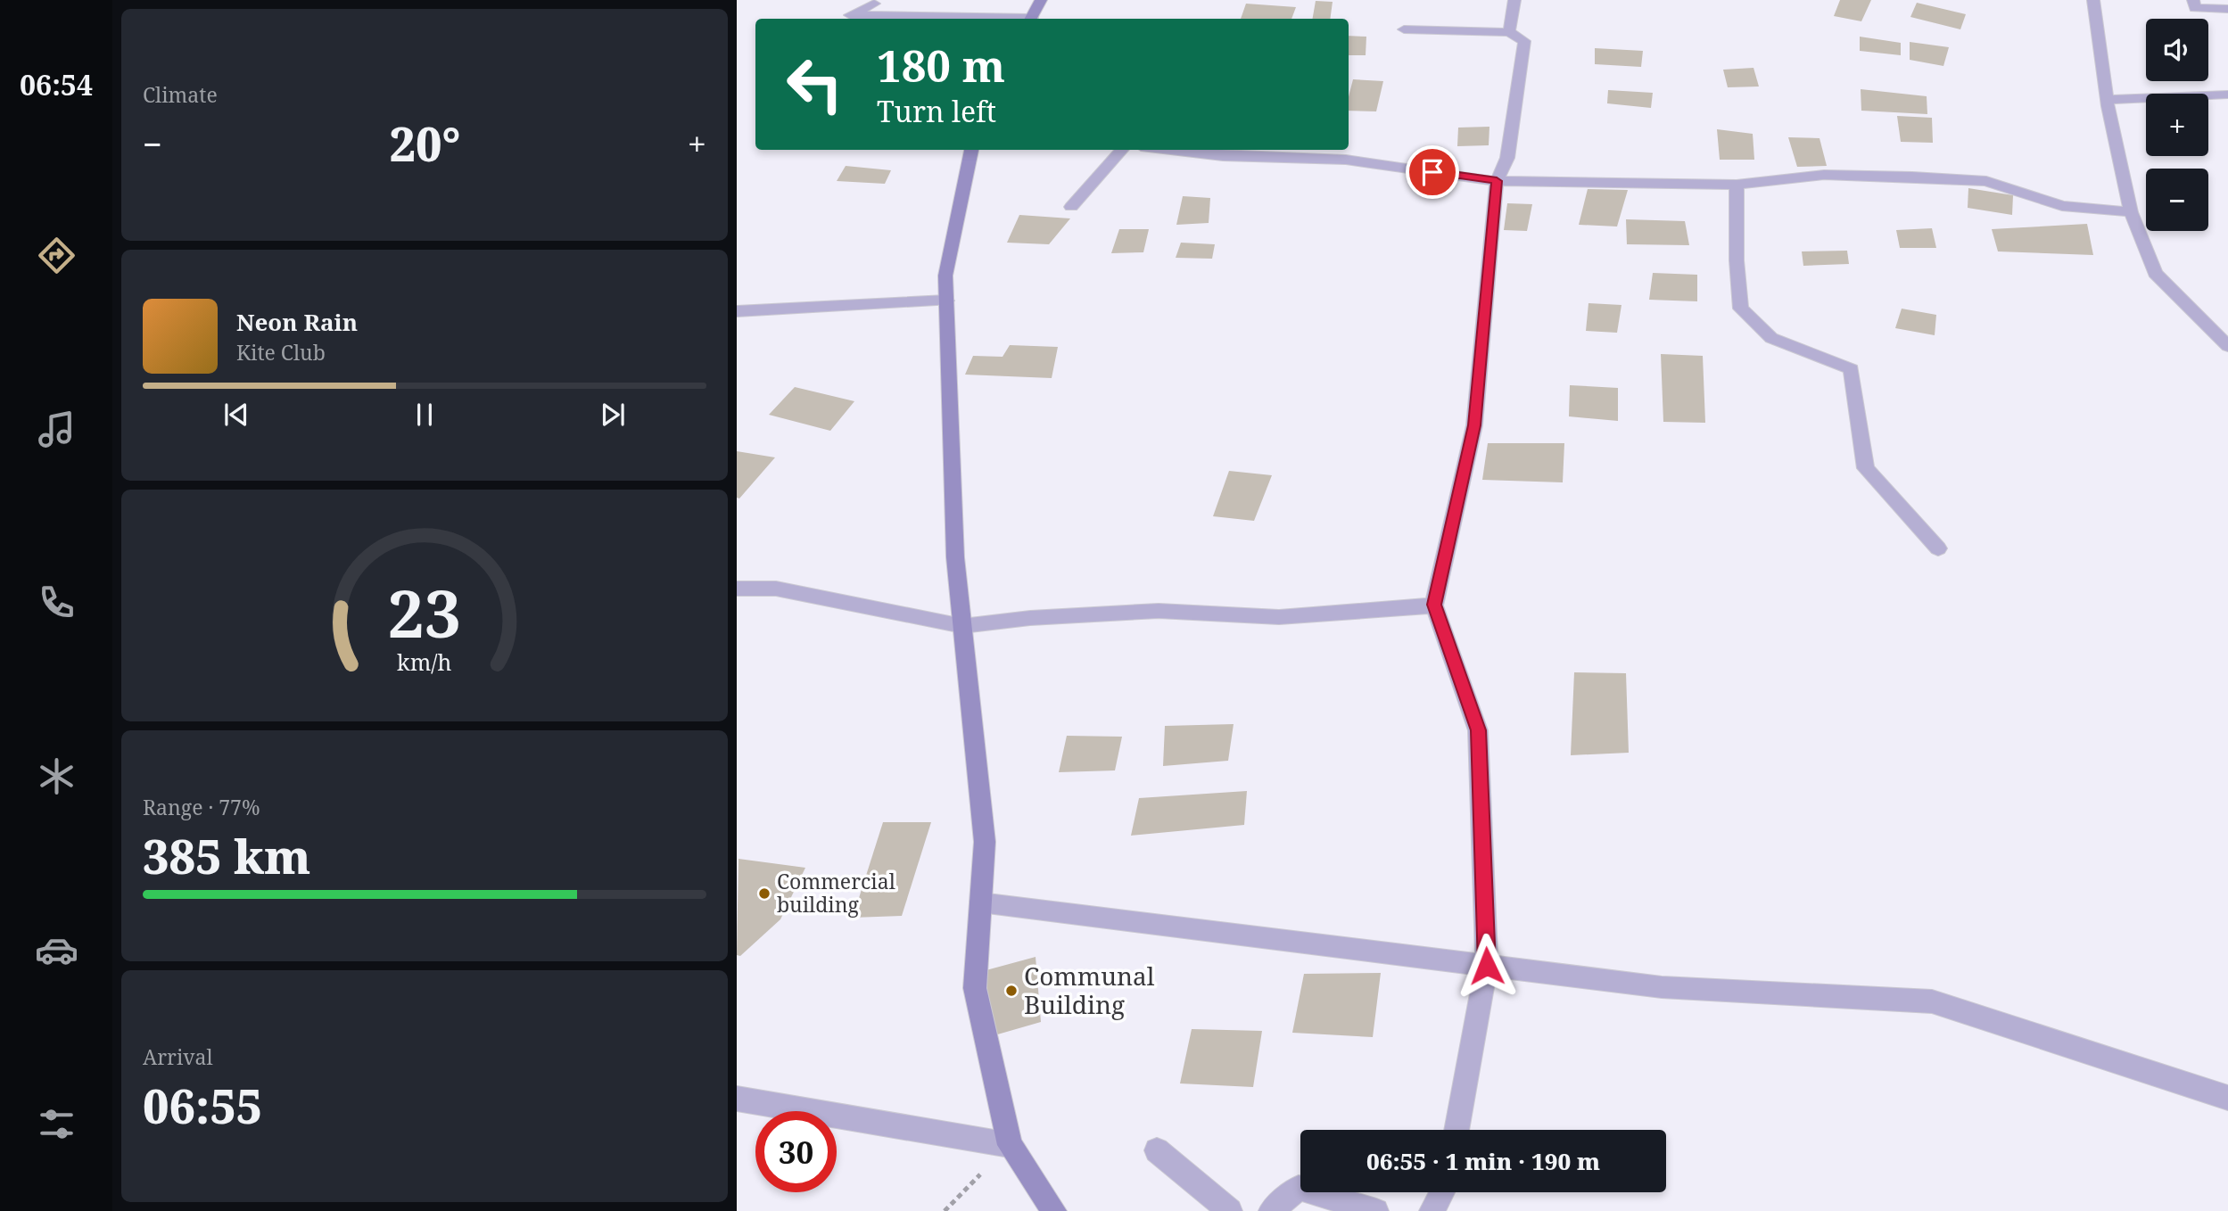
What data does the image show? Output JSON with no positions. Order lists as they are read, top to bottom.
{
  "places": ["Commercial building", "Communal Building"],
  "page": {
    "tabs": "06:54",
    "tile": [
      "Climate",
      ["Range · 77%", "385 km"],
      ["Arrival", "06:55"]
    ],
    "map_buttons": ["+", "−"],
    "turn": ["180 m", "Turn left"],
    "heat": ["−", "20°", "+"],
    "song": ["Neon Rain", "Kite Club"],
    "limit": "30",
    "trip": "06:55 · 1 min · 190 m",
    "gauge": ["23", "km/h"]
  }
}
